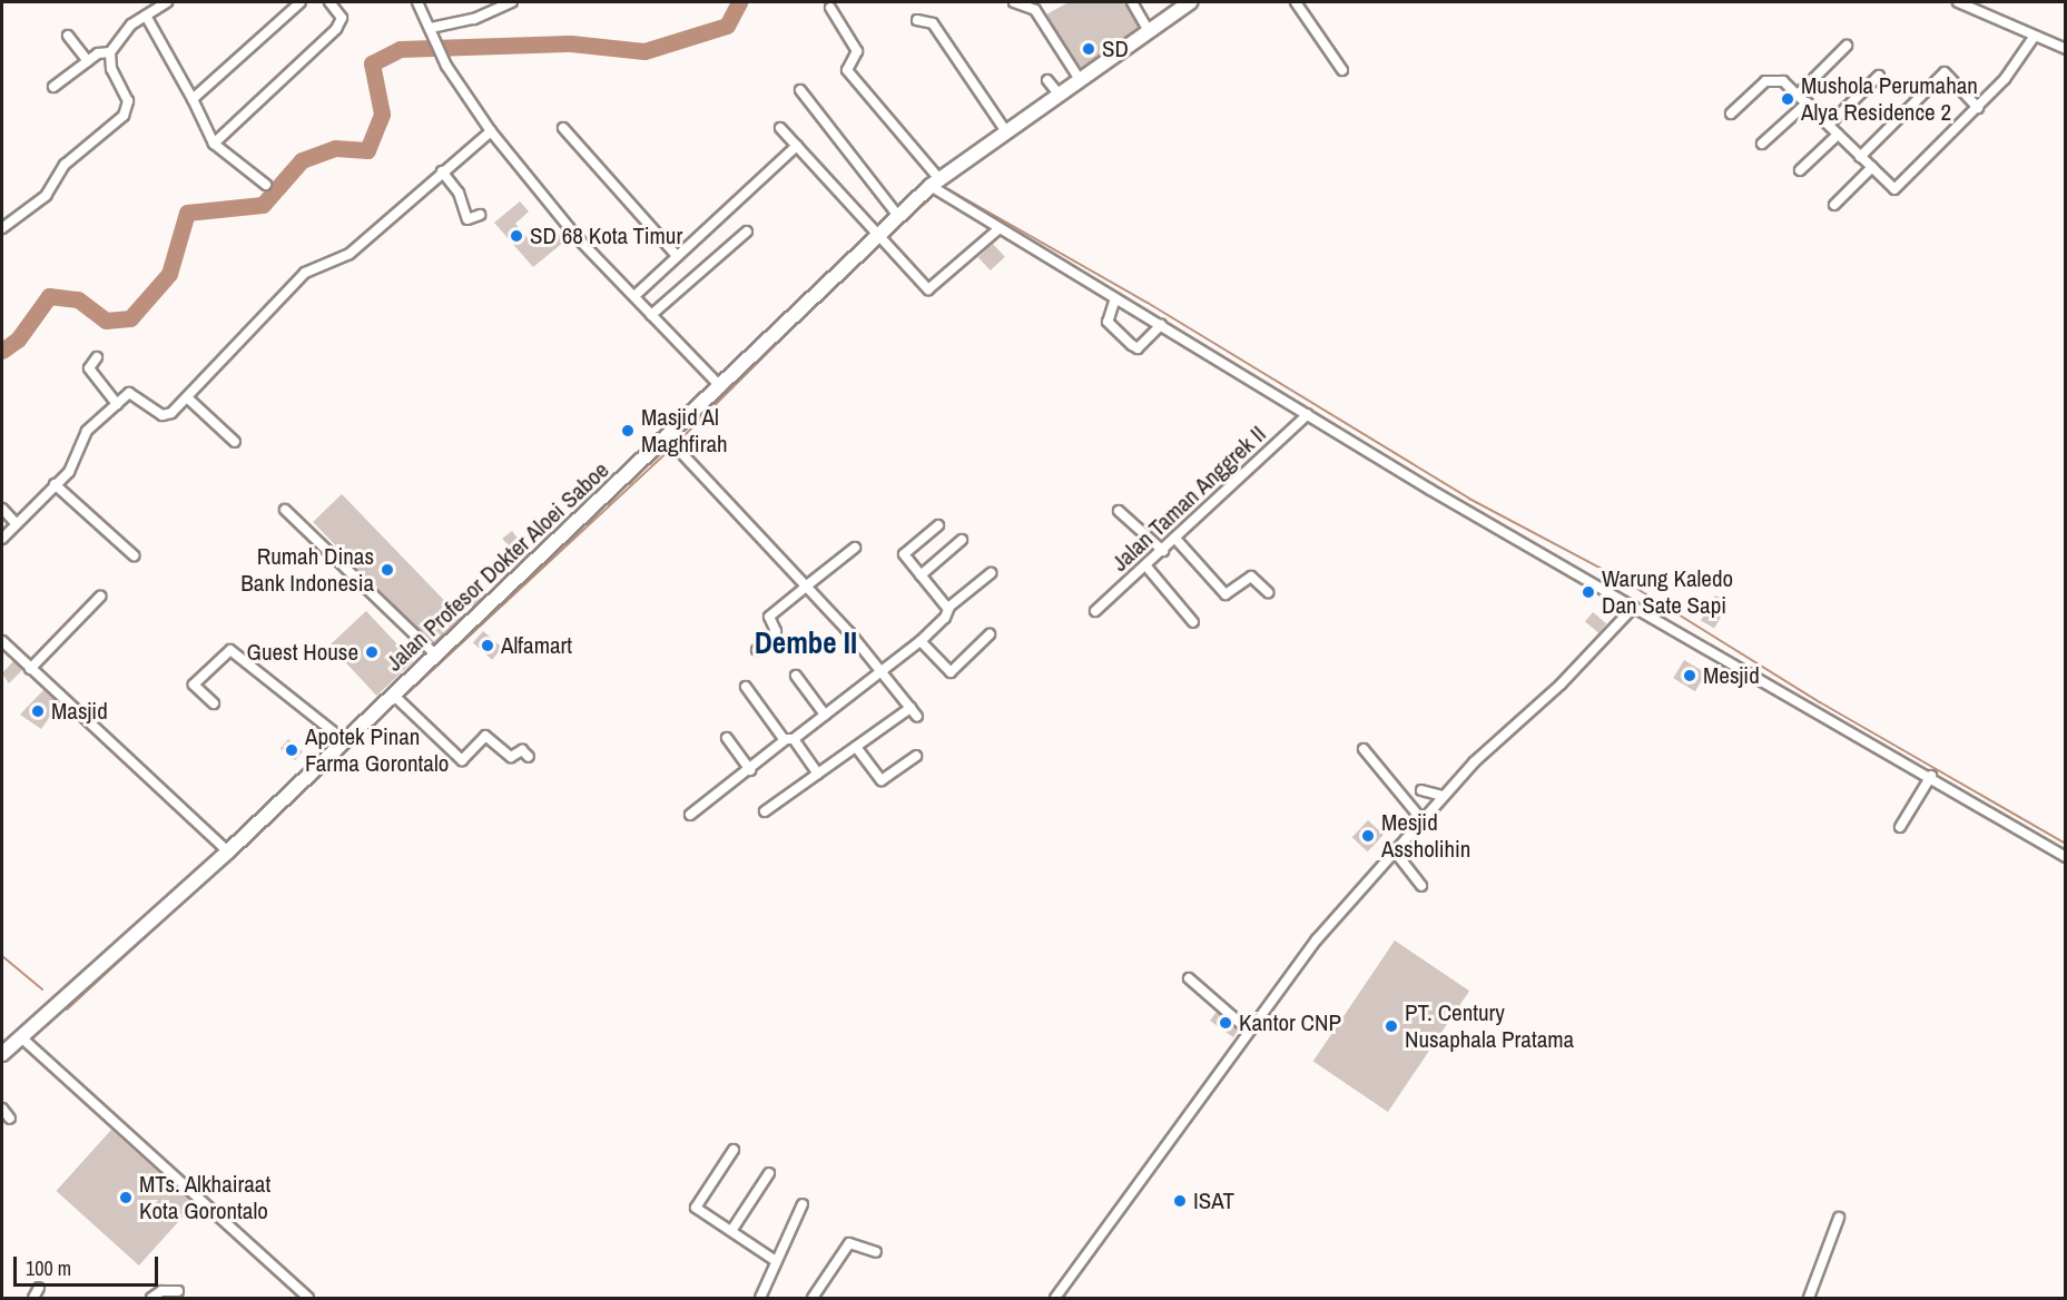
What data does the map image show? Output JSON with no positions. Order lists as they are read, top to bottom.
{
  "streets": {
    "street": ["Jalan Taman Anggrek II", "Jalan Profesor Dokter Aloei Saboe"]
  },
  "districts": ["Dembe II"],
  "places": [
    "SD",
    "Mushola Perumahan Alya Residence 2",
    "SD 68 Kota Timur",
    "Masjid Al Maghfirah",
    "Rumah Dinas Bank Indonesia",
    "Warung Kaledo Dan Sate Sapi",
    "Alfamart",
    "Guest House",
    "Mesjid",
    "Masjid",
    "Apotek Pinan Farma Gorontalo",
    "Mesjid Assholihin",
    "Kantor CNP",
    "PT. Century Nusaphala Pratama",
    "MTs. Alkhairaat Kota Gorontalo",
    "ISAT"
  ],
  "scale_bar": "100 m"
}
